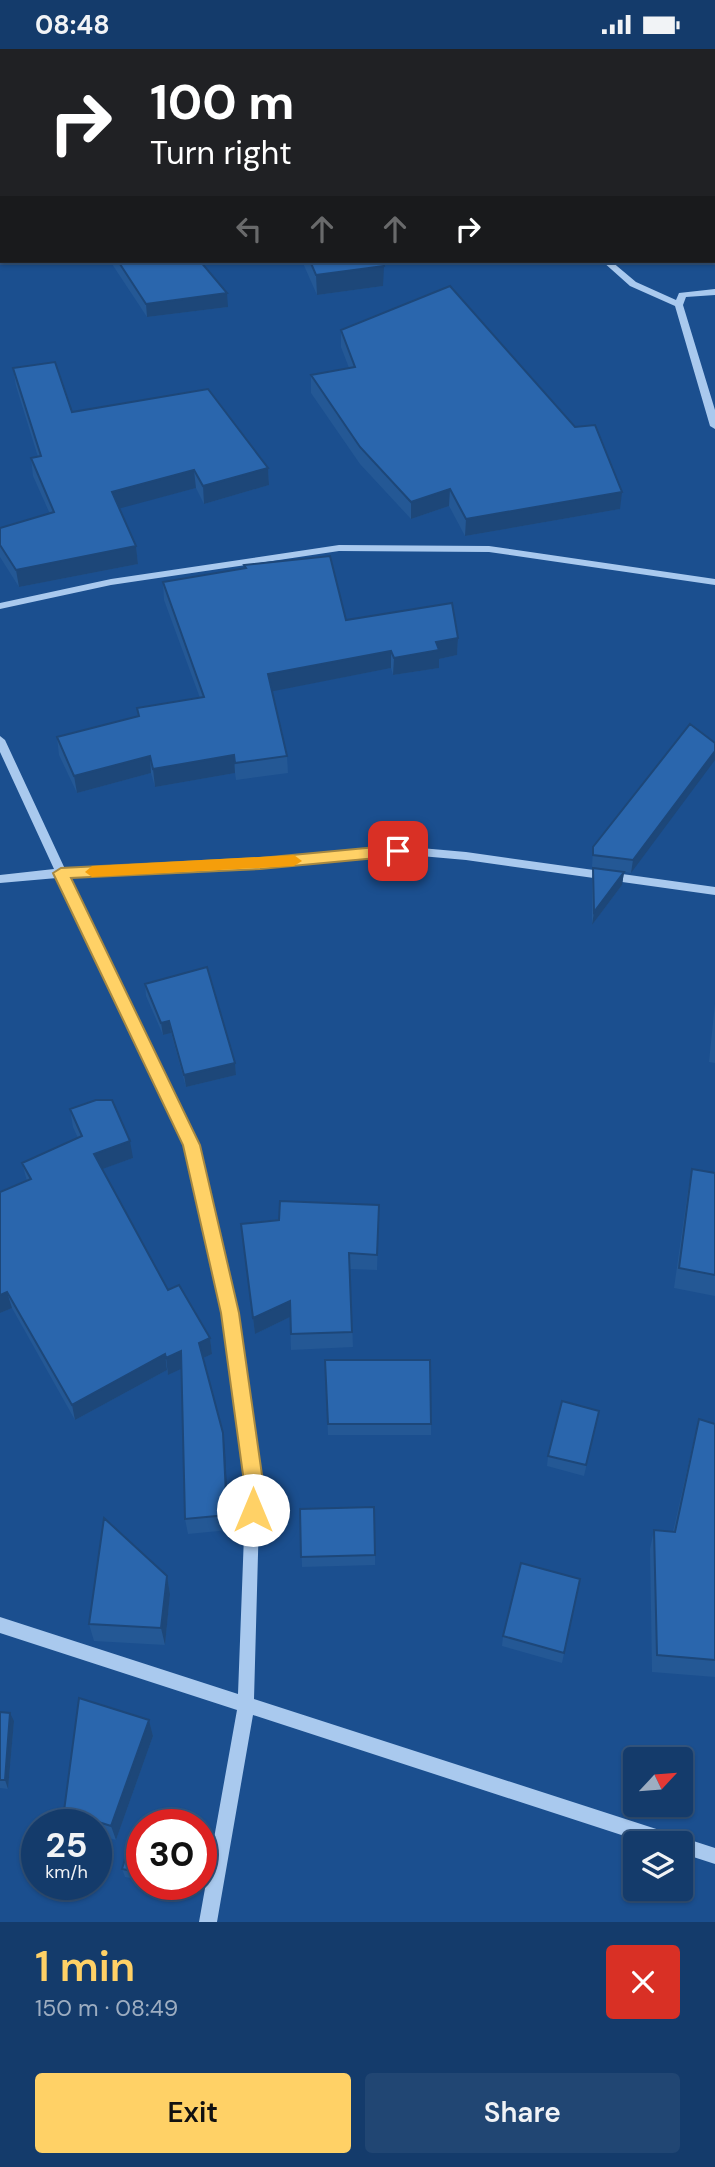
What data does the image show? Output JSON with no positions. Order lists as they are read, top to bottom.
{
  "north": "top right",
  "page": {
    "status": "08:48",
    "turn": ["100 m", "Turn right"],
    "speed": "25 km/h",
    "limit": "30",
    "heading": ["1 min", "150 m · 08:49"],
    "buttons": ["Exit", "Share"]
  }
}
